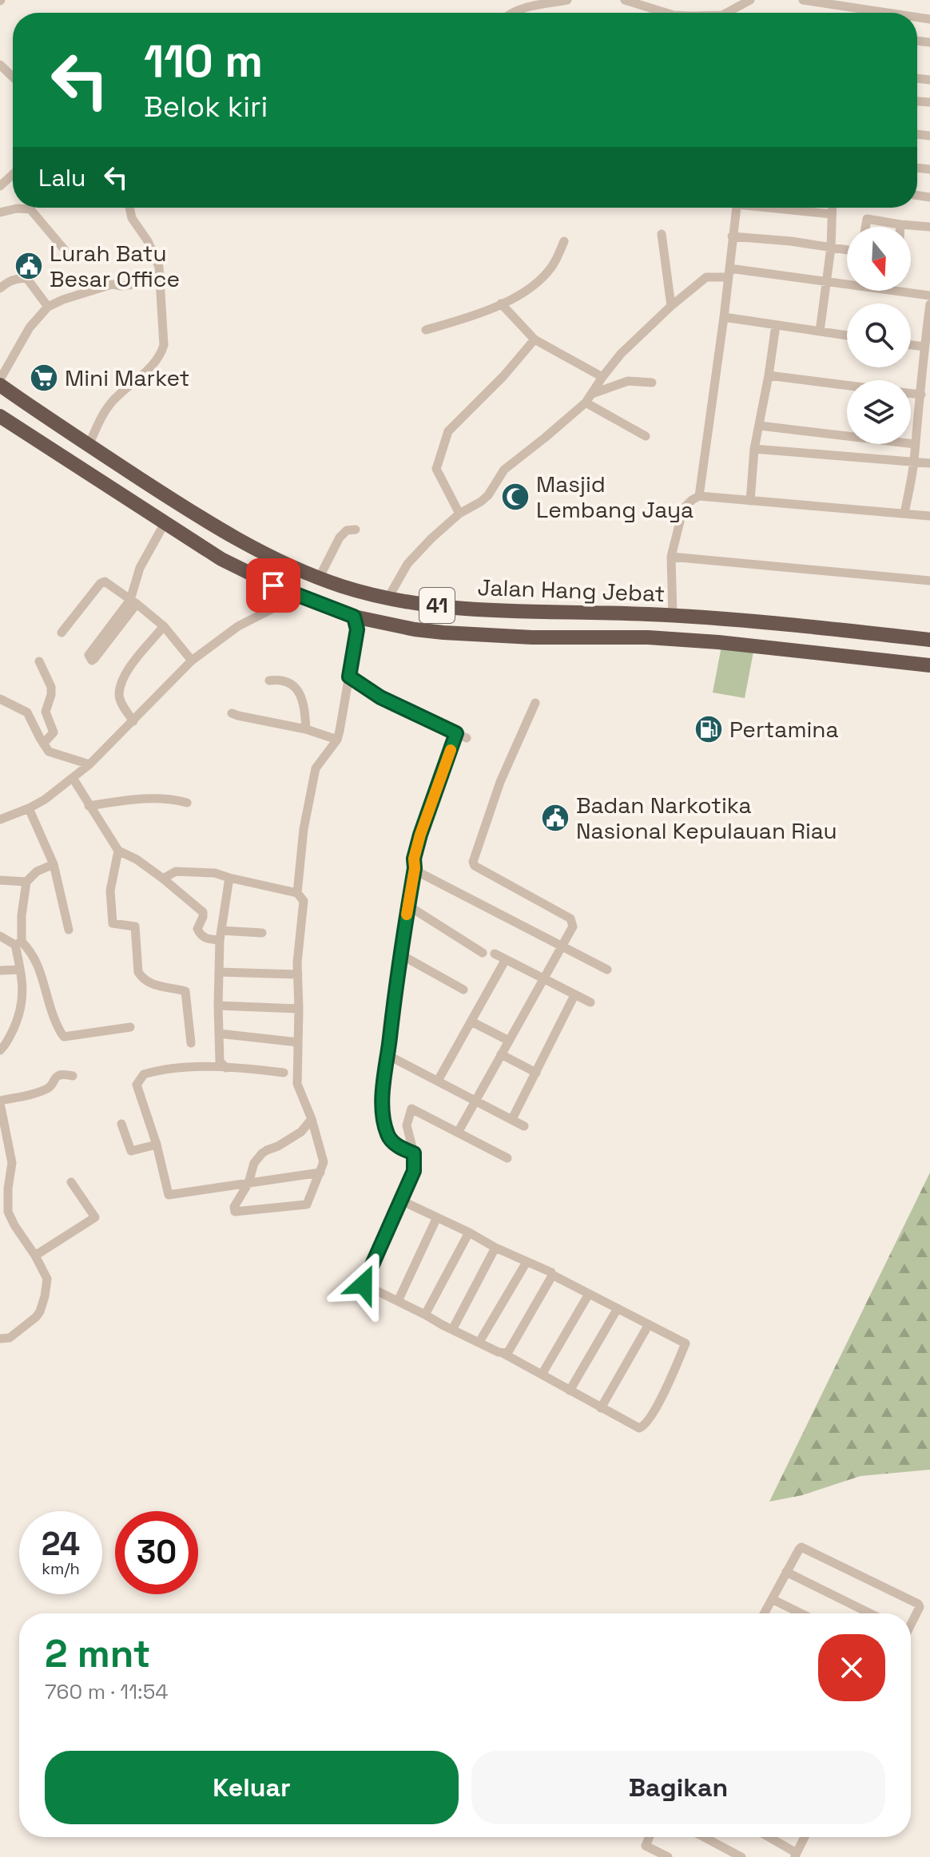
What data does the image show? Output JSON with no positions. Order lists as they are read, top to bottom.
{
  "streets": {
    "highway": ["Jalan Hang Jebat", "41"]
  },
  "places": {
    "public building": ["Lurah Batu Besar Office", "Badan Narkotika Nasional Kepulauan Riau"],
    "supermarket": ["Mini Market"],
    "mosque": ["Masjid Lembang Jaya"],
    "fuel station": ["Pertamina"]
  },
  "north": "bottom",
  "page": {
    "turn": ["110 m", "Belok kiri"],
    "then": "Lalu",
    "speed": "24 km/h",
    "limit": "30",
    "heading": ["2 mnt", "760 m · 11:54"],
    "buttons": ["Keluar", "Bagikan"]
  }
}
